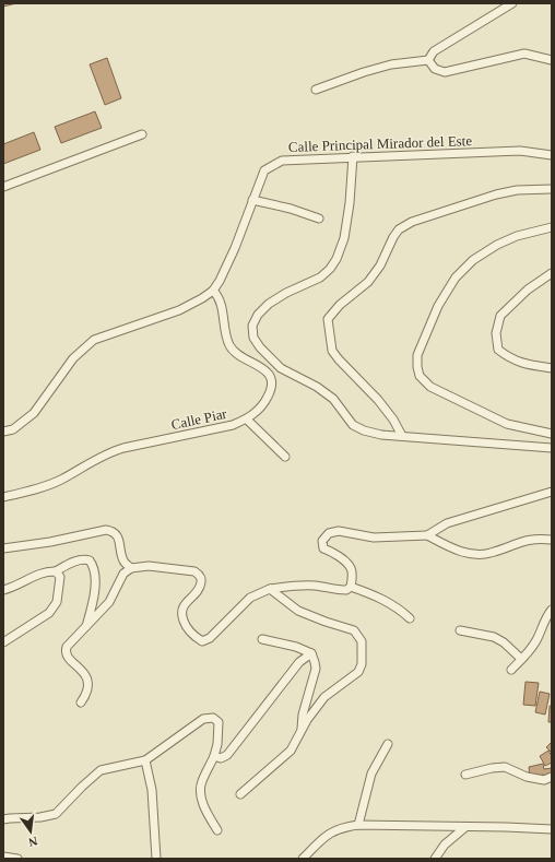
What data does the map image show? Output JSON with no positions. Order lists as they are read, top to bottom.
{
  "streets": {
    "street": ["Calle Principal Mirador del Este", "Calle Piar"]
  },
  "crossings": [
    ["Calle Principal Mirador del Este", "Calle Piar"]
  ],
  "north": "bottom"
}
